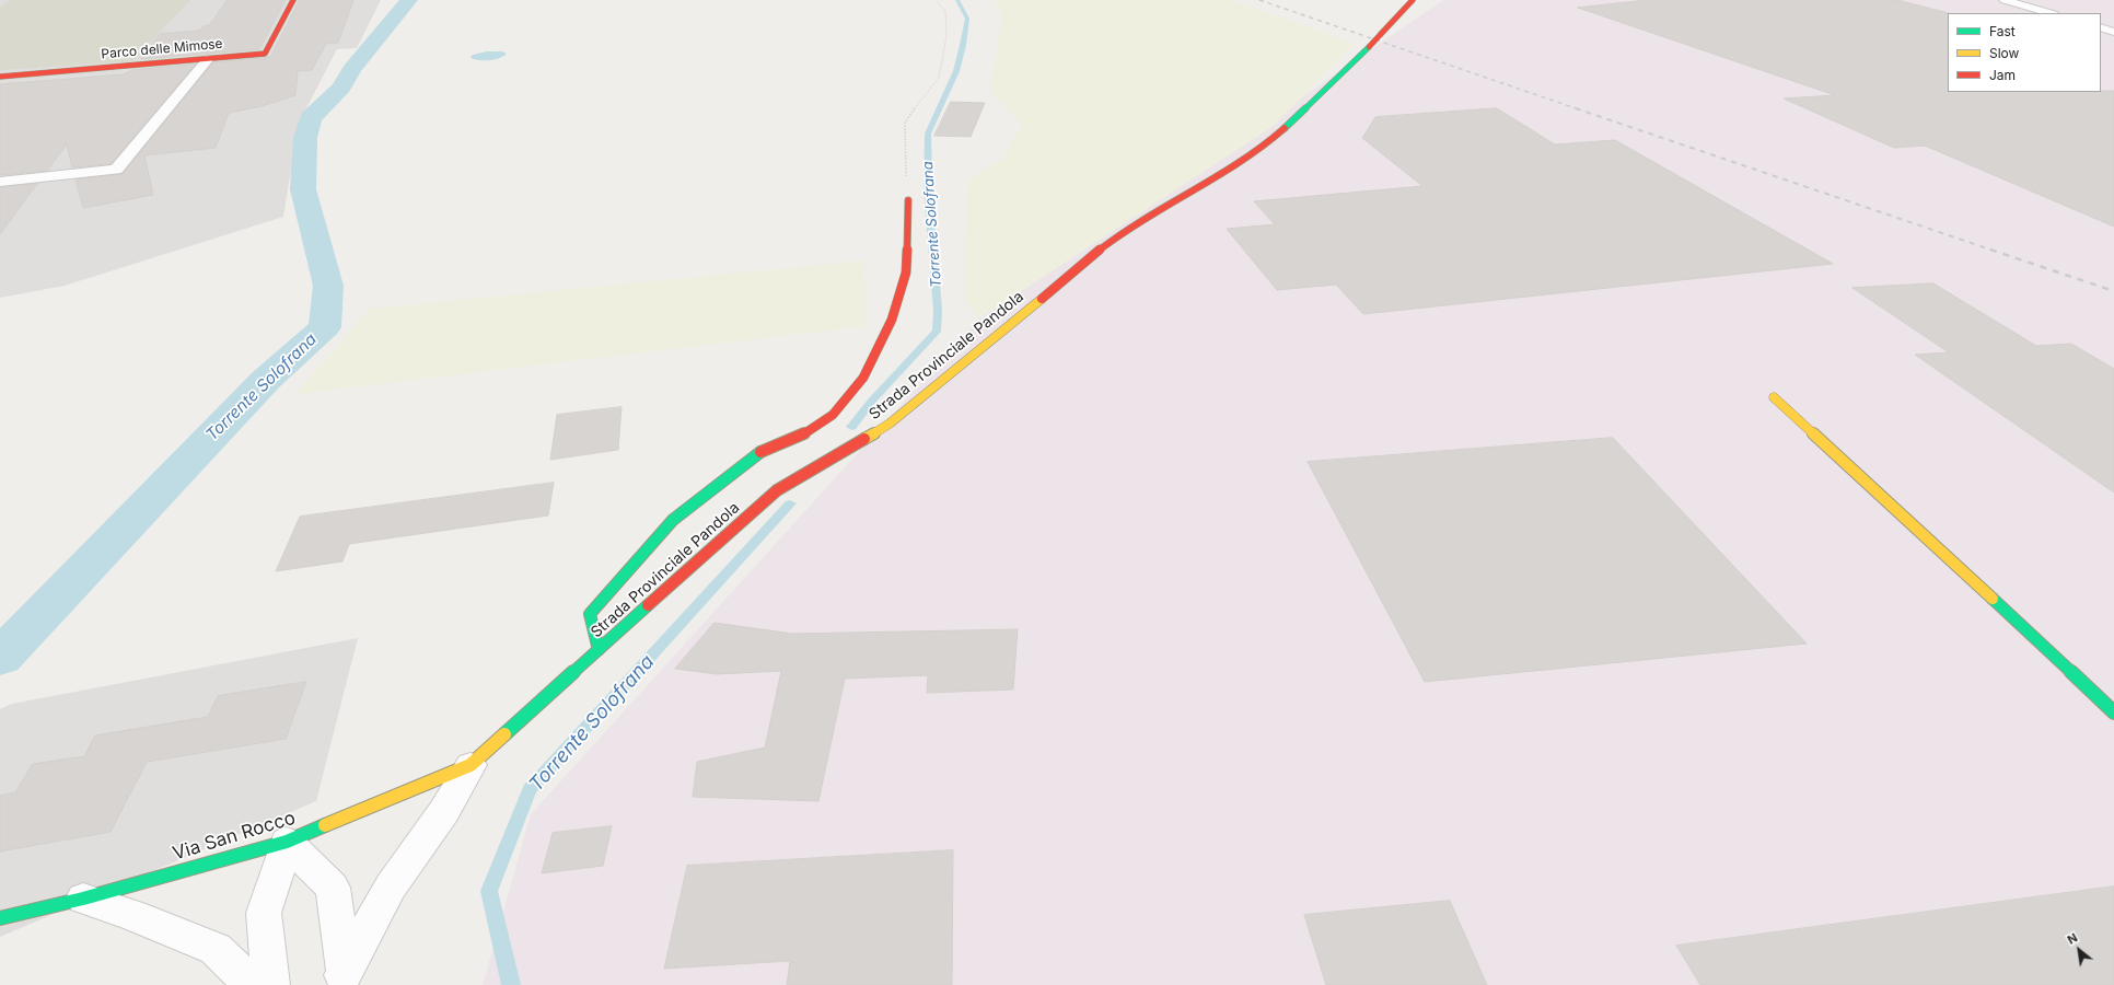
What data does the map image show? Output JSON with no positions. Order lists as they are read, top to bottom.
{
  "streets": {
    "street": ["Parco delle Mimose", "Strada Provinciale Pandola", "Via San Rocco"]
  },
  "crossings": [
    ["Strada Provinciale Pandola", "Via San Rocco"]
  ],
  "water": ["Torrente Solofrana"],
  "legend": ["Fast", "Slow", "Jam"],
  "north": "top left"
}
